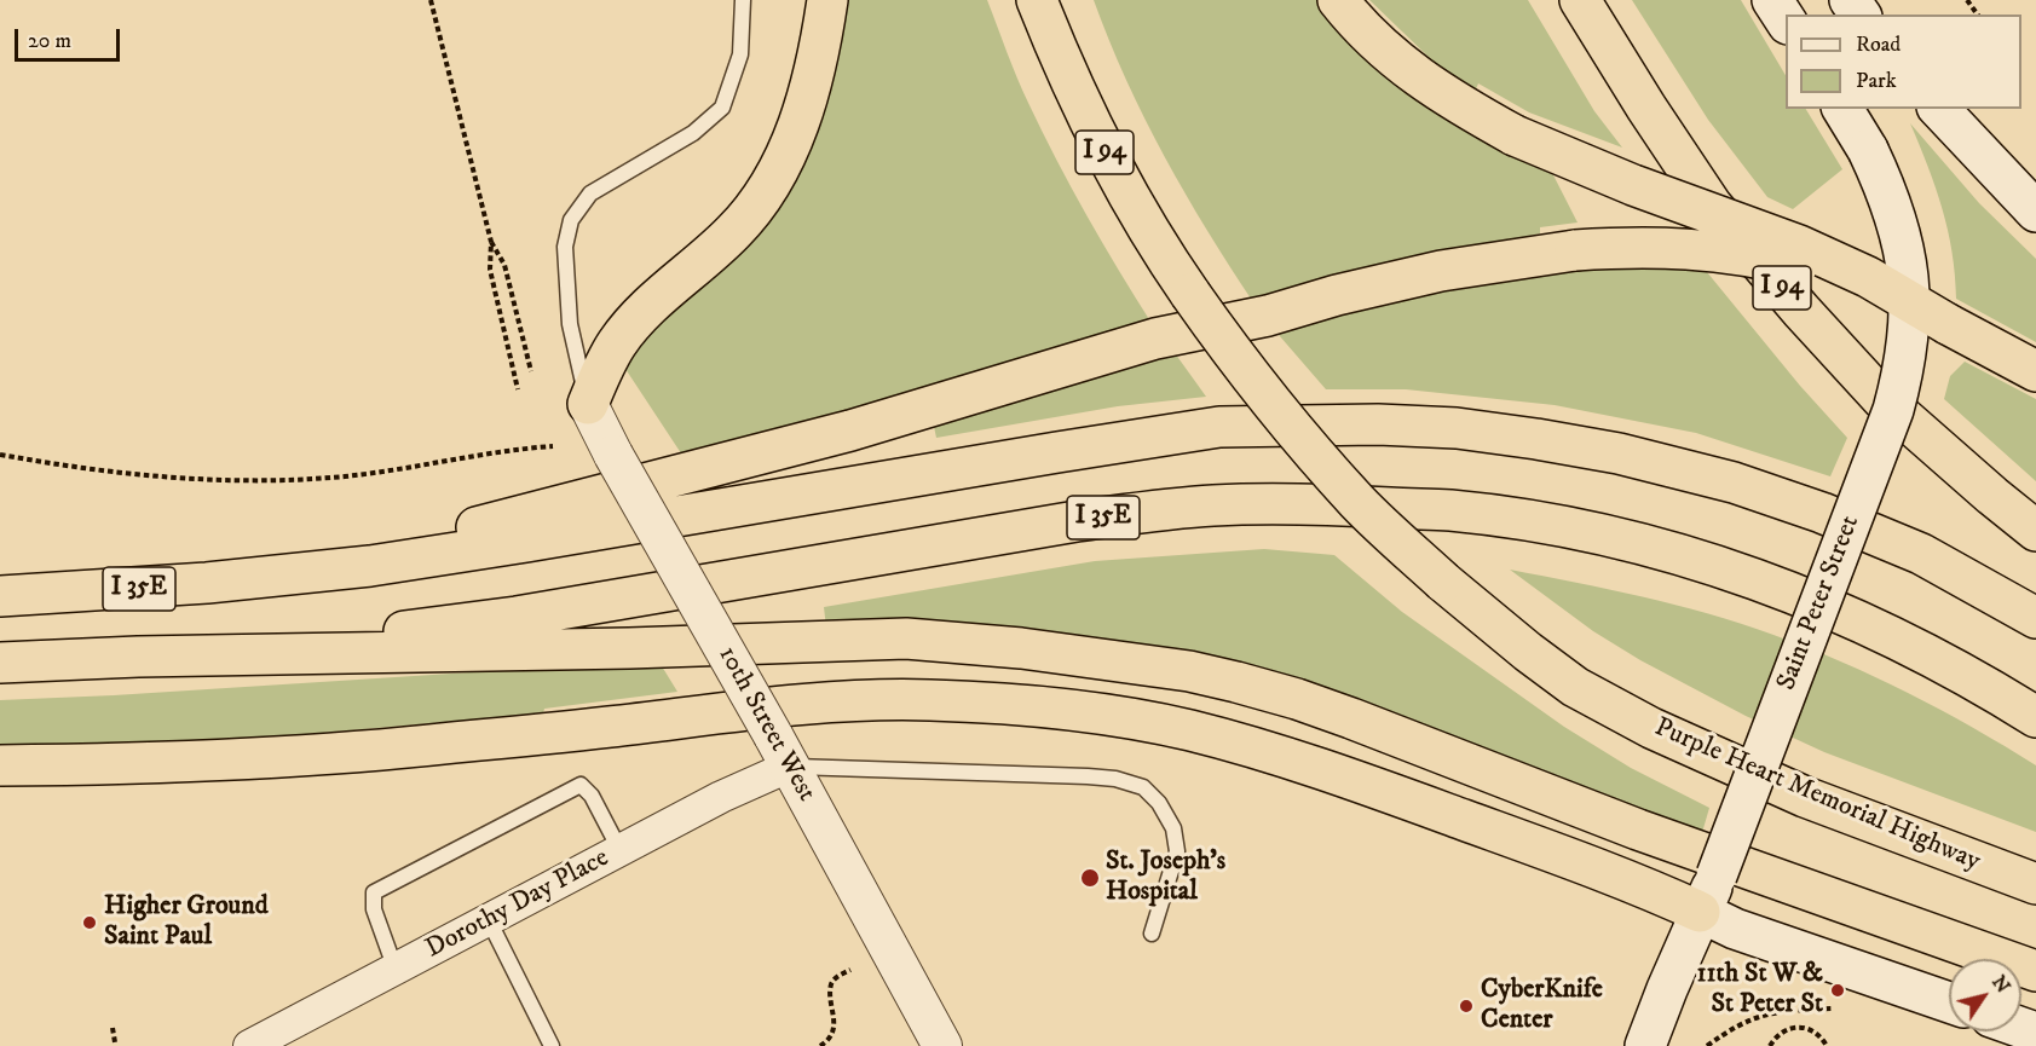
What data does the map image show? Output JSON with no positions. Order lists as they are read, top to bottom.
{
  "streets": {
    "highway": ["I 94", "I 35E", "Purple Heart Memorial Highway"],
    "main road": ["Saint Peter Street"],
    "street": ["10th Street West", "Dorothy Day Place"]
  },
  "crossings": [
    ["10th Street West", "Dorothy Day Place"]
  ],
  "places": [
    "St. Joseph's Hospital",
    "Higher Ground Saint Paul",
    "11th St W & St Peter St",
    "CyberKnife Center"
  ],
  "legend": ["Road", "Park"],
  "scale_bar": "20 m",
  "north": "top right"
}
